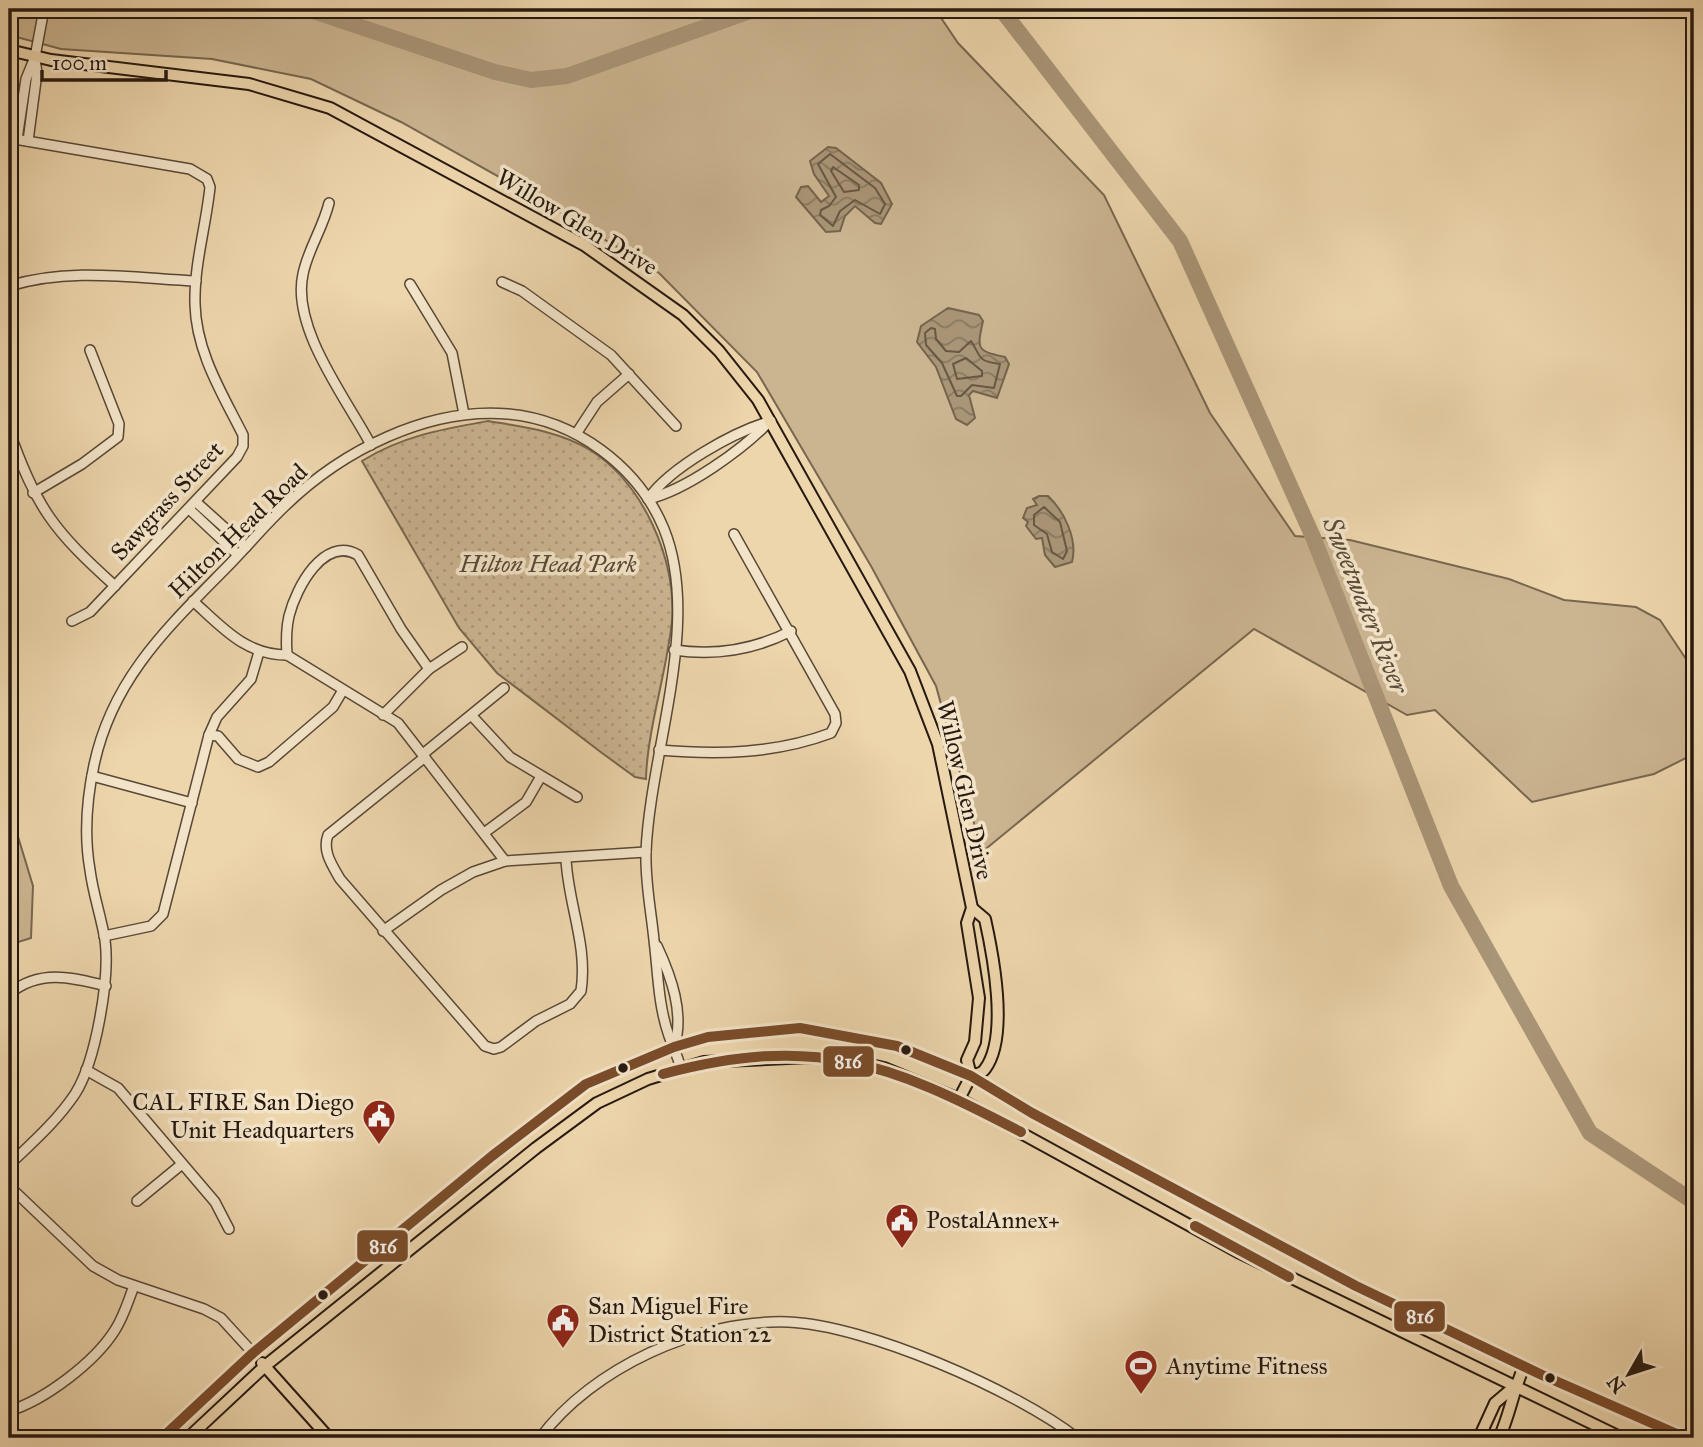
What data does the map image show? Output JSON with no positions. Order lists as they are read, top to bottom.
{
  "streets": {
    "main road": ["Willow Glen Drive"],
    "street": ["Sawgrass Street", "Hilton Head Road"]
  },
  "water": ["Sweetwater River"],
  "parks": ["Hilton Head Park"],
  "places": {
    "public building": ["CAL FIRE San Diego Unit Headquarters", "PostalAnnex+", "San Miguel Fire District Station 22"],
    "sports": ["Anytime Fitness"]
  },
  "lines": ["transit line 816"],
  "scale_bar": "100 m",
  "north": "bottom left"
}
